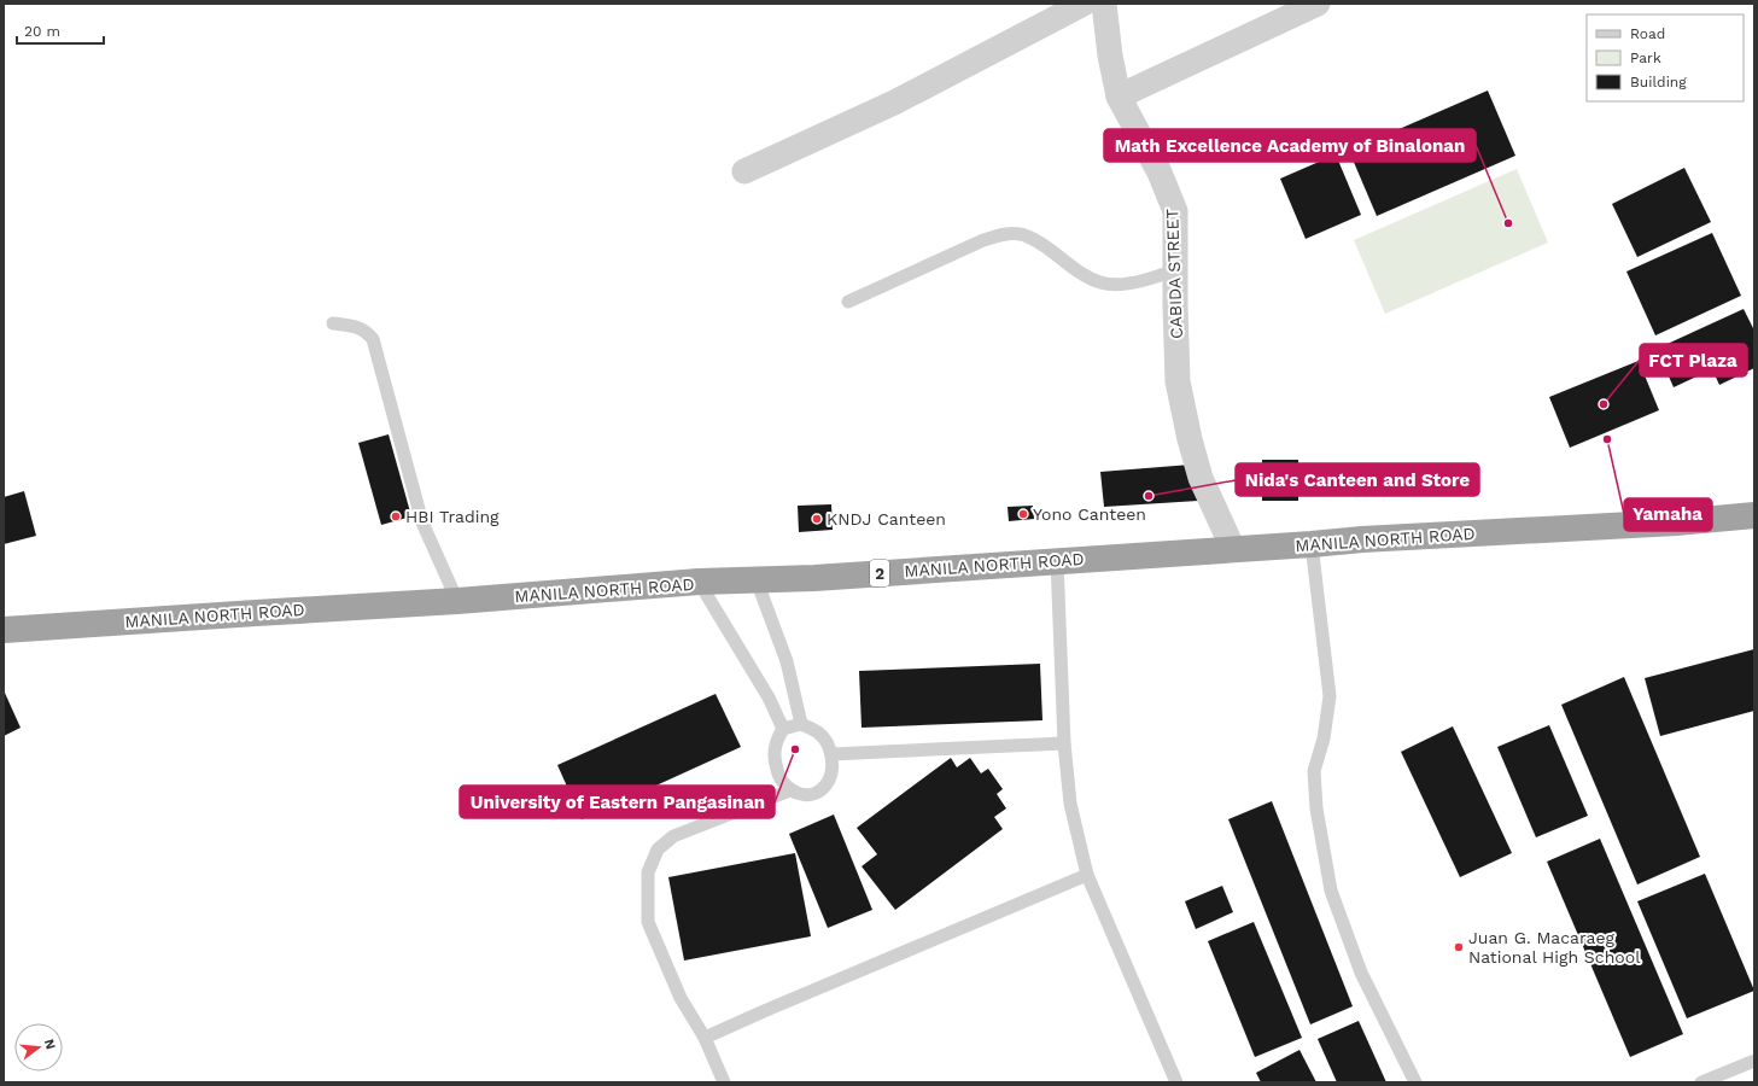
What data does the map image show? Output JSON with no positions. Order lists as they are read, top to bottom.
{
  "streets": {
    "highway": ["MANILA NORTH ROAD", "2"],
    "street": ["CABIDA STREET"]
  },
  "crossings": [
    ["CABIDA STREET", "MANILA NORTH ROAD"]
  ],
  "places": [
    "Math Excellence Academy of Binalonan",
    "FCT Plaza",
    "Yamaha",
    "Nida's Canteen and Store",
    "Yono Canteen",
    "HBI Trading",
    "KNDJ Canteen",
    "University of Eastern Pangasinan",
    "Juan G. Macaraeg National High School"
  ],
  "legend": ["Road", "Park", "Building"],
  "scale_bar": "20 m",
  "north": "right"
}
